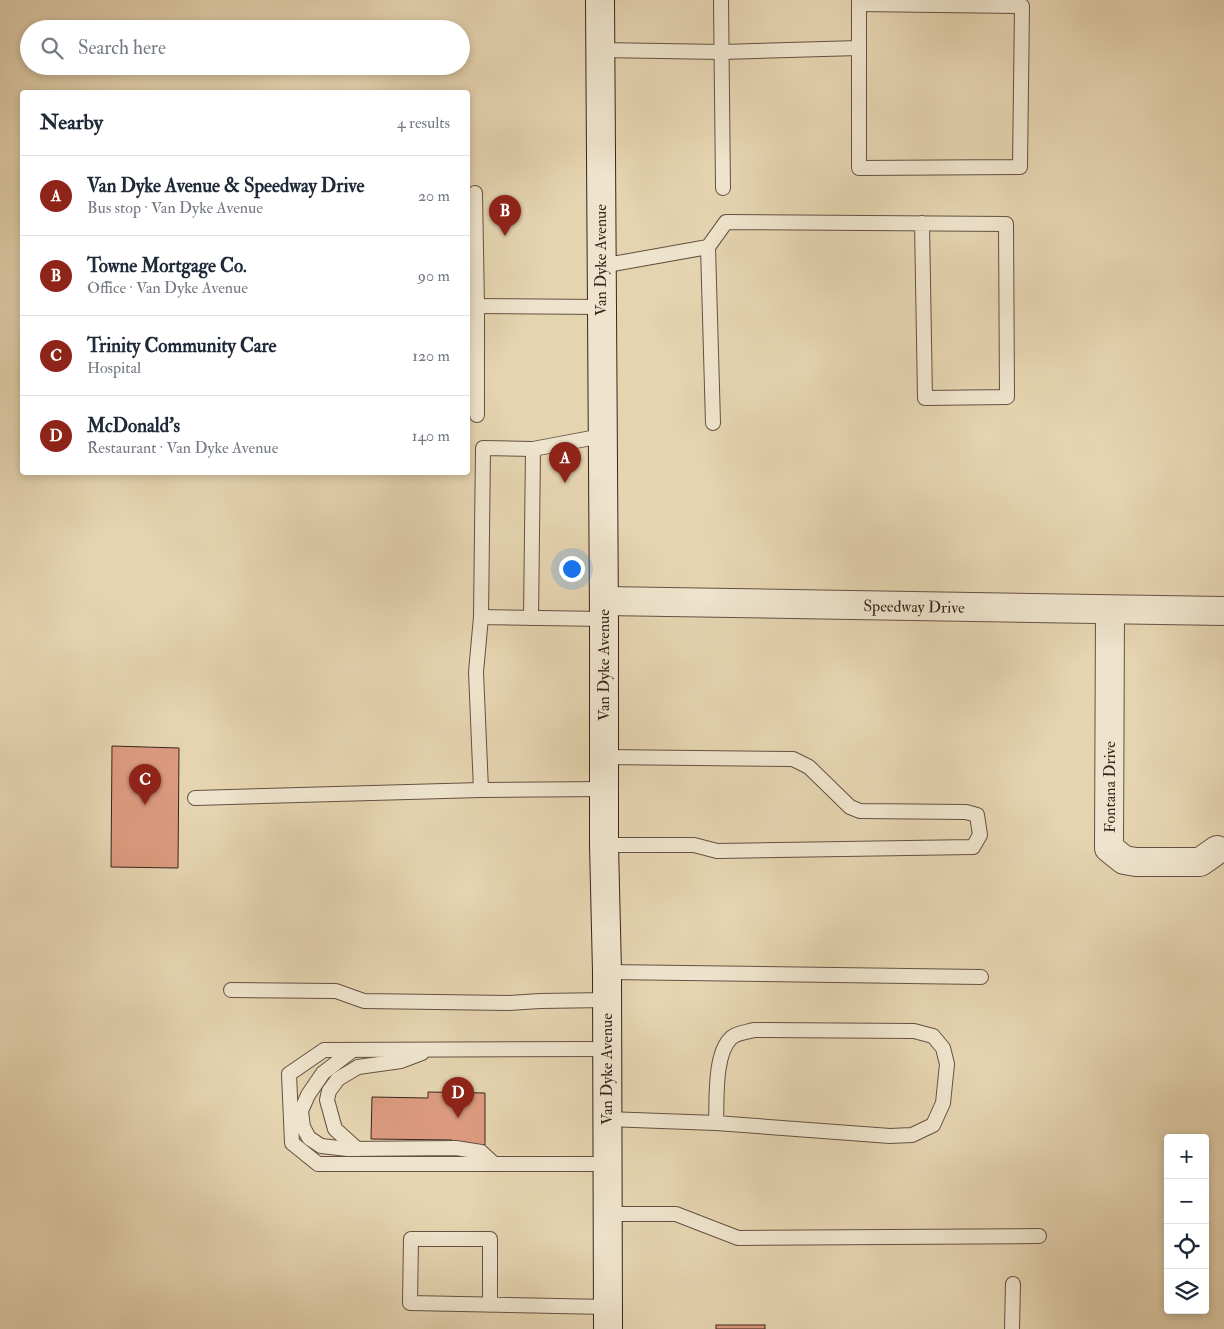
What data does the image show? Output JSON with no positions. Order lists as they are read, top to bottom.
{
  "streets": {
    "main road": ["Van Dyke Avenue", "Speedway Drive", "Fontana Drive"]
  },
  "crossings": [
    ["Van Dyke Avenue", "Speedway Drive"],
    ["Speedway Drive", "Fontana Drive"]
  ],
  "page": {
    "search": "Search here",
    "heading": ["Nearby", "4 results"],
    "list": [
      {
        "mark": "A",
        "name": "Van Dyke Avenue & Speedway Drive",
        "note": "Bus stop · Van Dyke Avenue",
        "value": "20 m"
      },
      {
        "mark": "B",
        "name": "Towne Mortgage Co.",
        "note": "Office · Van Dyke Avenue",
        "value": "90 m"
      },
      {
        "mark": "C",
        "name": "Trinity Community Care",
        "note": "Hospital",
        "value": "120 m"
      },
      {
        "mark": "D",
        "name": "McDonald's",
        "note": "Restaurant · Van Dyke Avenue",
        "value": "140 m"
      }
    ],
    "pins": [
      "B",
      "A",
      "C",
      "D"
    ],
    "map_buttons": ["+", "−"]
  }
}
